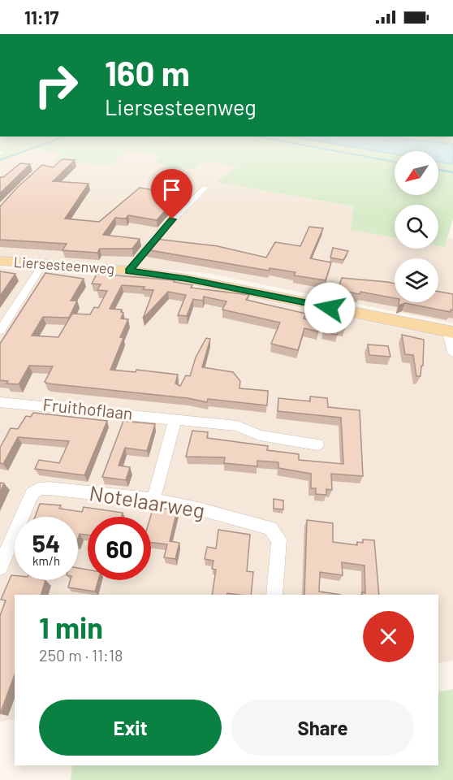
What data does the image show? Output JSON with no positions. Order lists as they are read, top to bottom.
{
  "streets": {
    "main road": ["Liersesteenweg"],
    "street": ["Fruithoflaan", "Notelaarweg"]
  },
  "north": "bottom left",
  "page": {
    "status": "11:17",
    "turn": ["160 m", "Liersesteenweg"],
    "speed": "54 km/h",
    "limit": "60",
    "heading": ["1 min", "250 m · 11:18"],
    "buttons": ["Exit", "Share"]
  }
}
